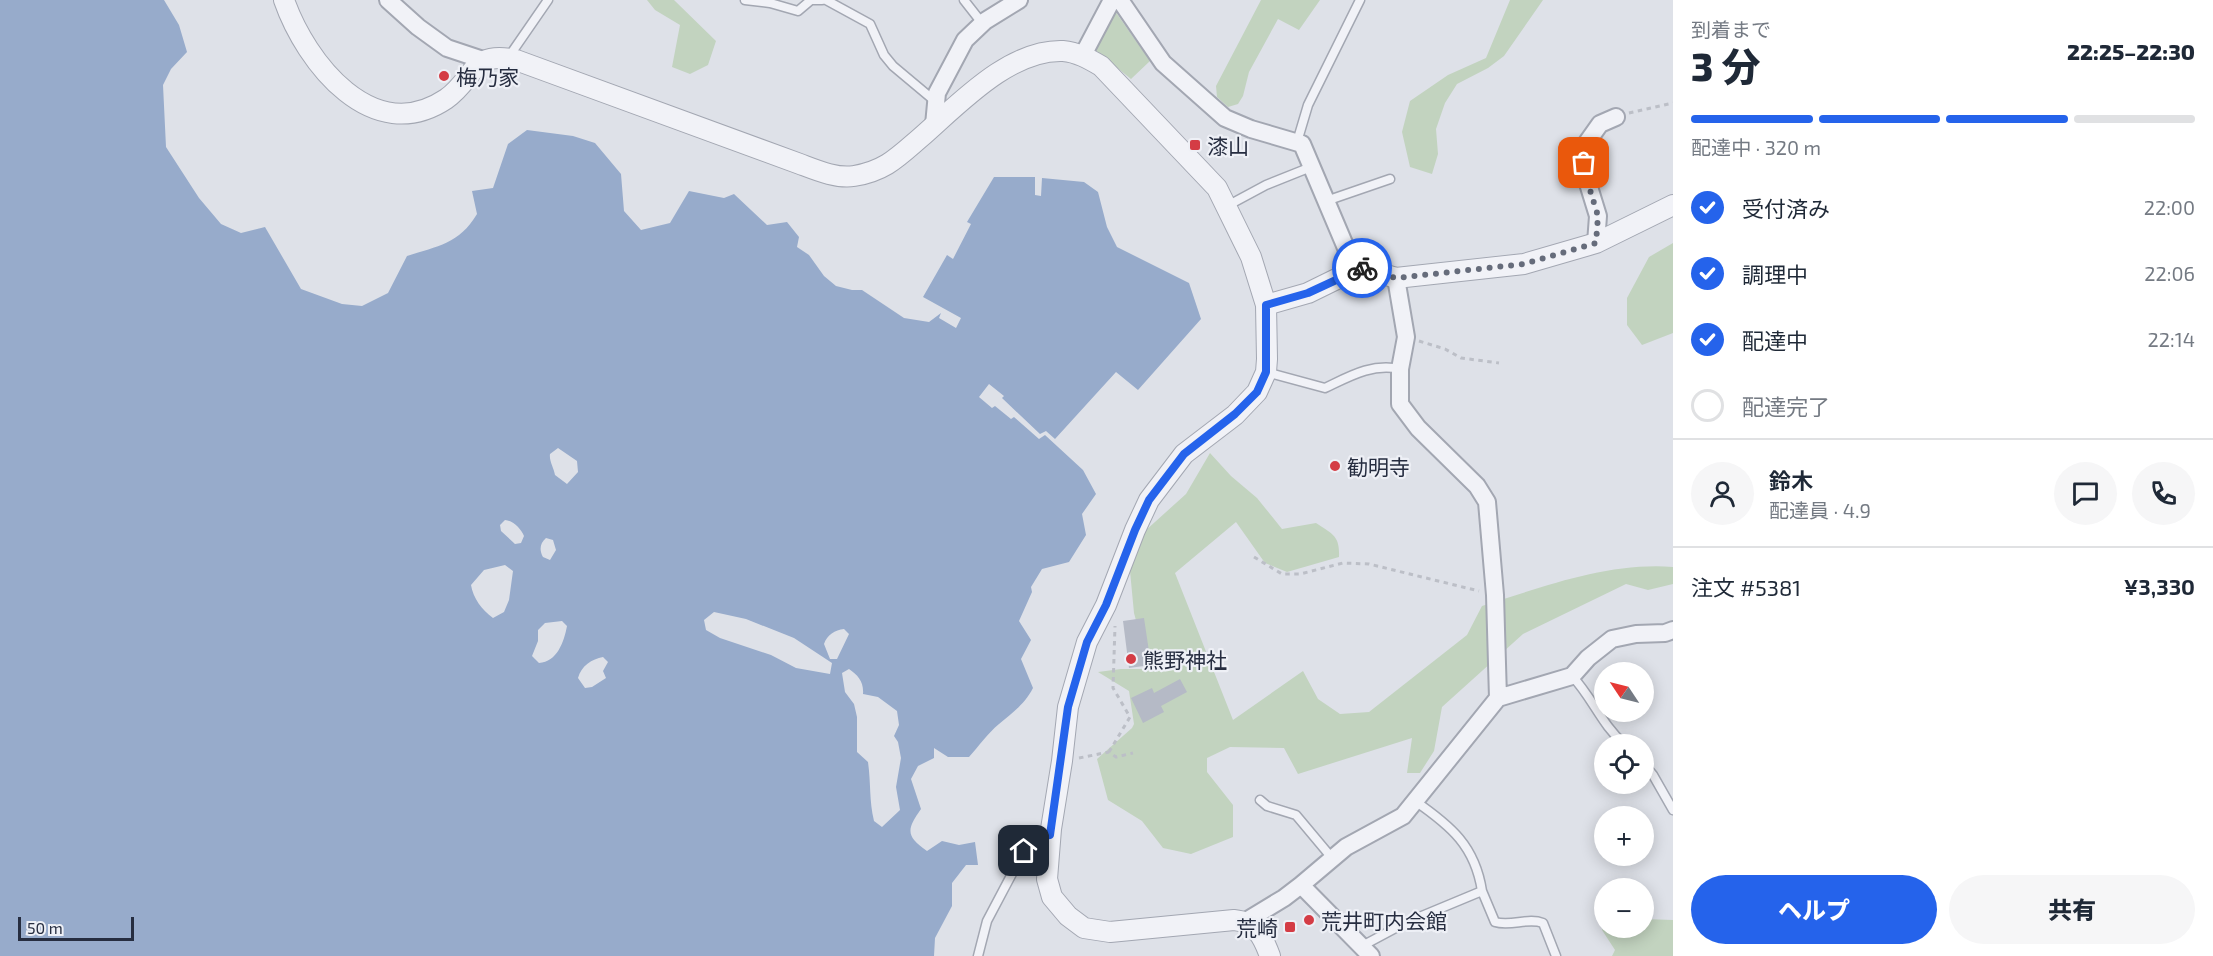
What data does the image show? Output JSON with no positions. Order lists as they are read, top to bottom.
{
  "places": {
    "other": [
      "梅乃家",
      "勧明寺",
      "熊野神社",
      "荒井町内会館"
    ],
    "transit": ["漆山", "荒崎"]
  },
  "scale_bar": "50 m",
  "north": "top left",
  "page": {
    "heading": ["3 分", "到着まで", "22:25–22:30"],
    "panel": [
      "鈴木",
      "配達員 · 4.9",
      "注文 #5381",
      "¥3,330"
    ],
    "bar": "配達中 · 320 m",
    "list": [
      ["受付済み", "22:00"],
      ["調理中", "22:06"],
      ["配達中", "22:14"],
      "配達完了"
    ],
    "map_buttons": ["+", "−"],
    "buttons": ["ヘルプ", "共有"],
    "scale": "50 m"
  }
}
